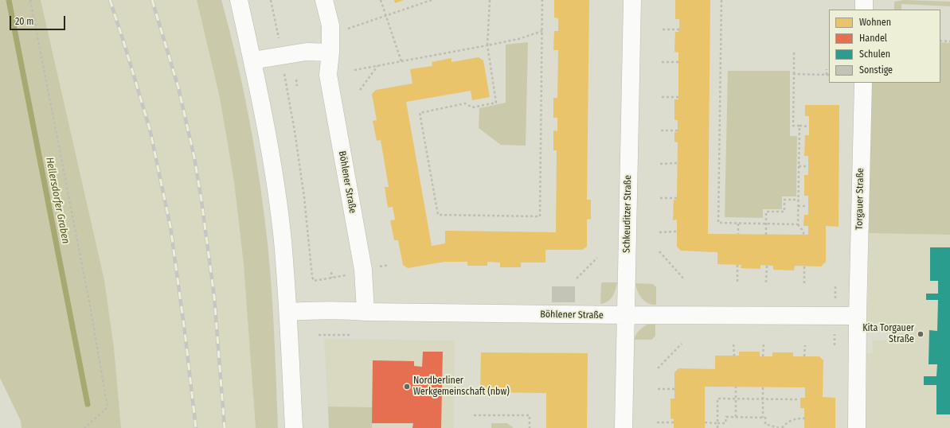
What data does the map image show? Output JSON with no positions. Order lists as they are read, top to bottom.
{
  "streets": {
    "street": ["Böhlener Straße", "Torgauer Straße", "Schkeuditzer Straße"]
  },
  "crossings": [
    ["Böhlener Straße", "Schkeuditzer Straße"]
  ],
  "water": ["Hellersdorfer Graben"],
  "places": ["Kita Torgauer Straße", "Nordberliner Werkgemeinschaft (nbw)"],
  "legend": [
    "Wohnen",
    "Handel",
    "Schulen",
    "Sonstige"
  ],
  "scale_bar": "20 m"
}
